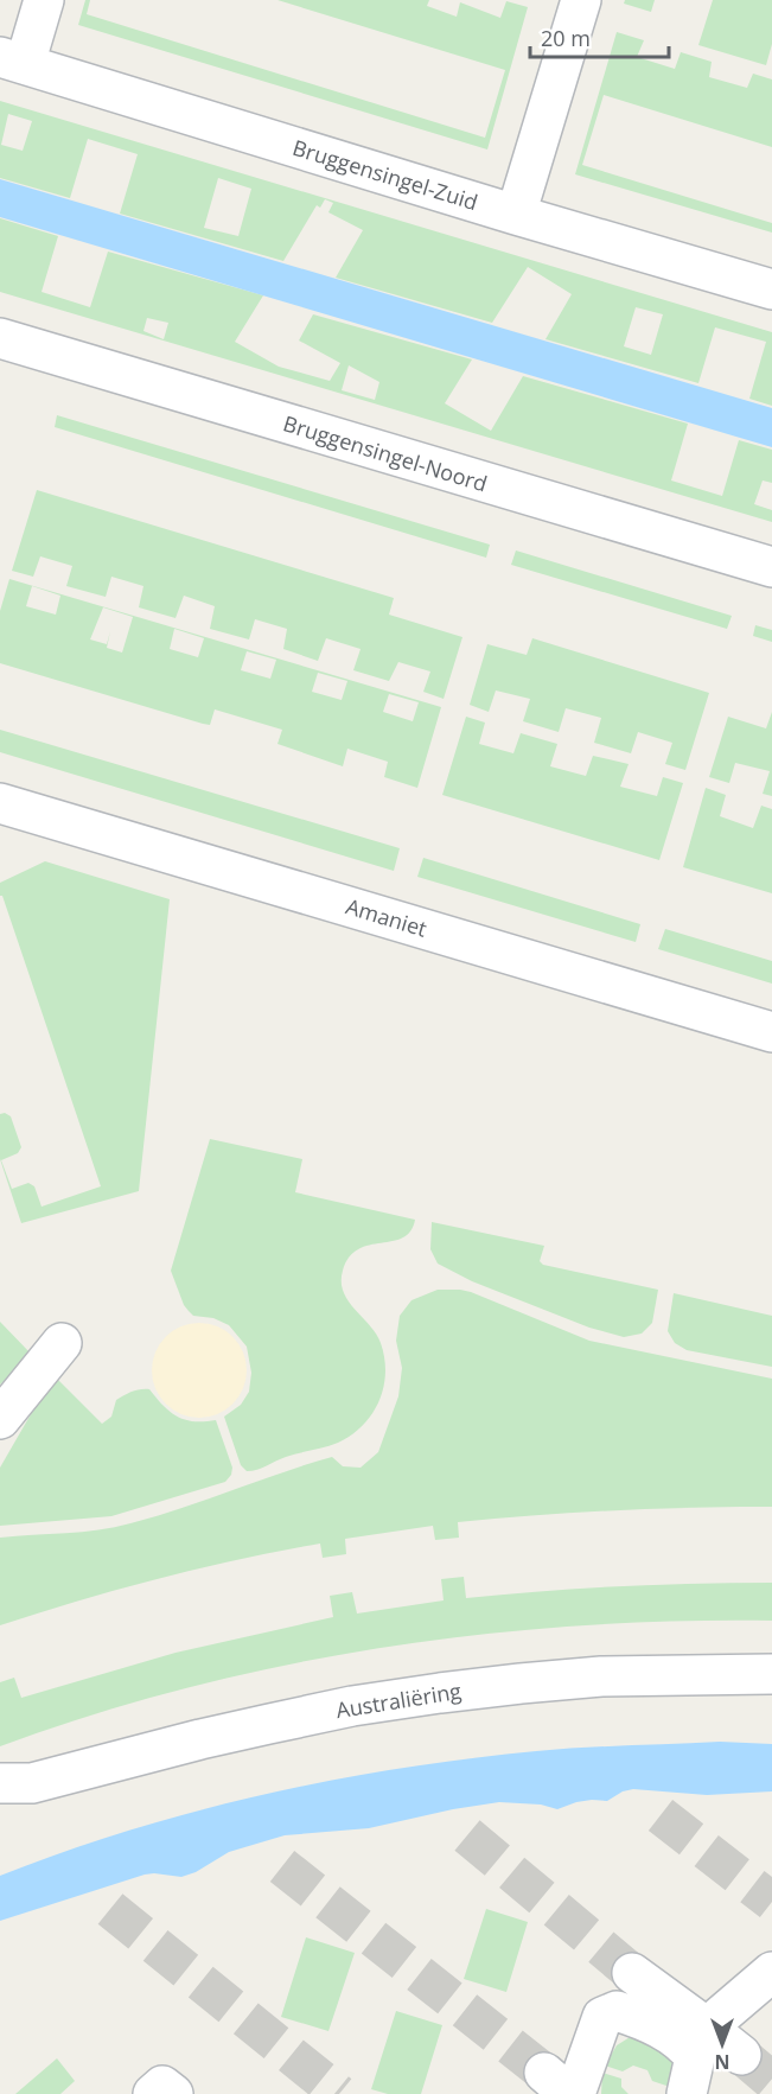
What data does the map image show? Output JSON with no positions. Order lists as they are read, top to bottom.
{
  "streets": {
    "street": [
      "Bruggensingel-Zuid",
      "Bruggensingel-Noord",
      "Amaniet",
      "Australiëring"
    ]
  },
  "scale_bar": "20 m",
  "north": "bottom"
}
